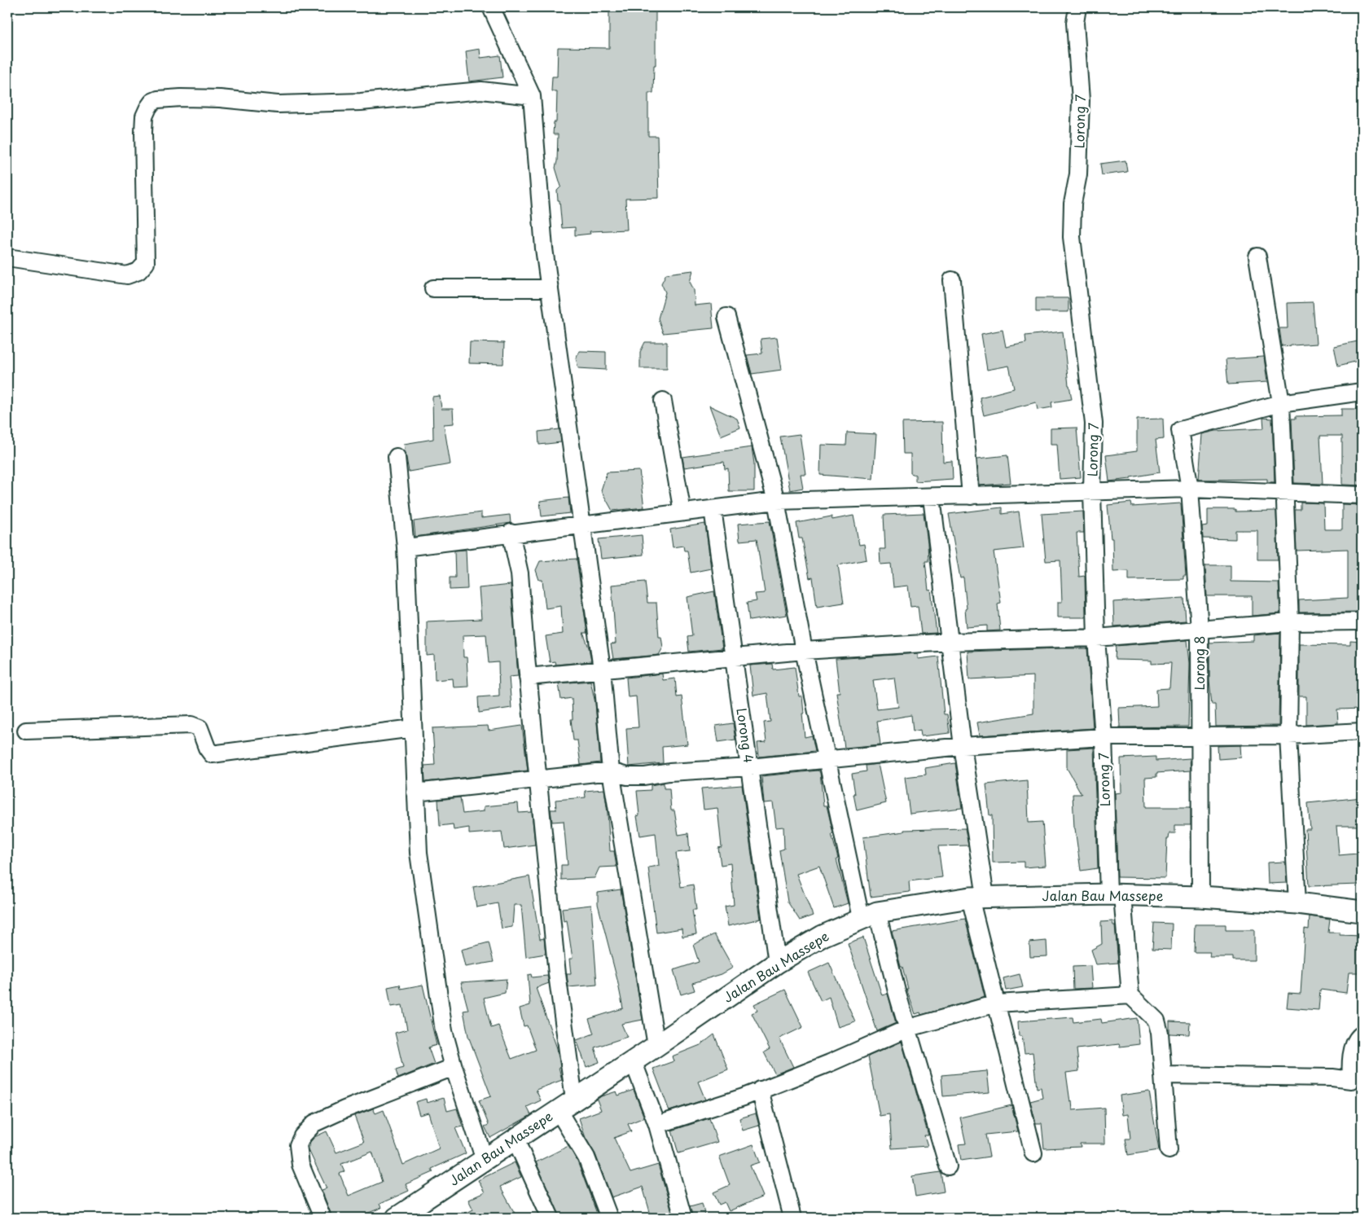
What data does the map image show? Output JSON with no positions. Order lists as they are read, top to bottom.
{
  "streets": {
    "main road": ["Jalan Bau Massepe"],
    "street": ["Lorong 7", "Lorong 8", "Lorong 4"]
  },
  "crossings": [
    ["Lorong 7", "Jalan Bau Massepe"],
    ["Lorong 8", "Jalan Bau Massepe"],
    ["Lorong 4", "Jalan Bau Massepe"]
  ]
}
